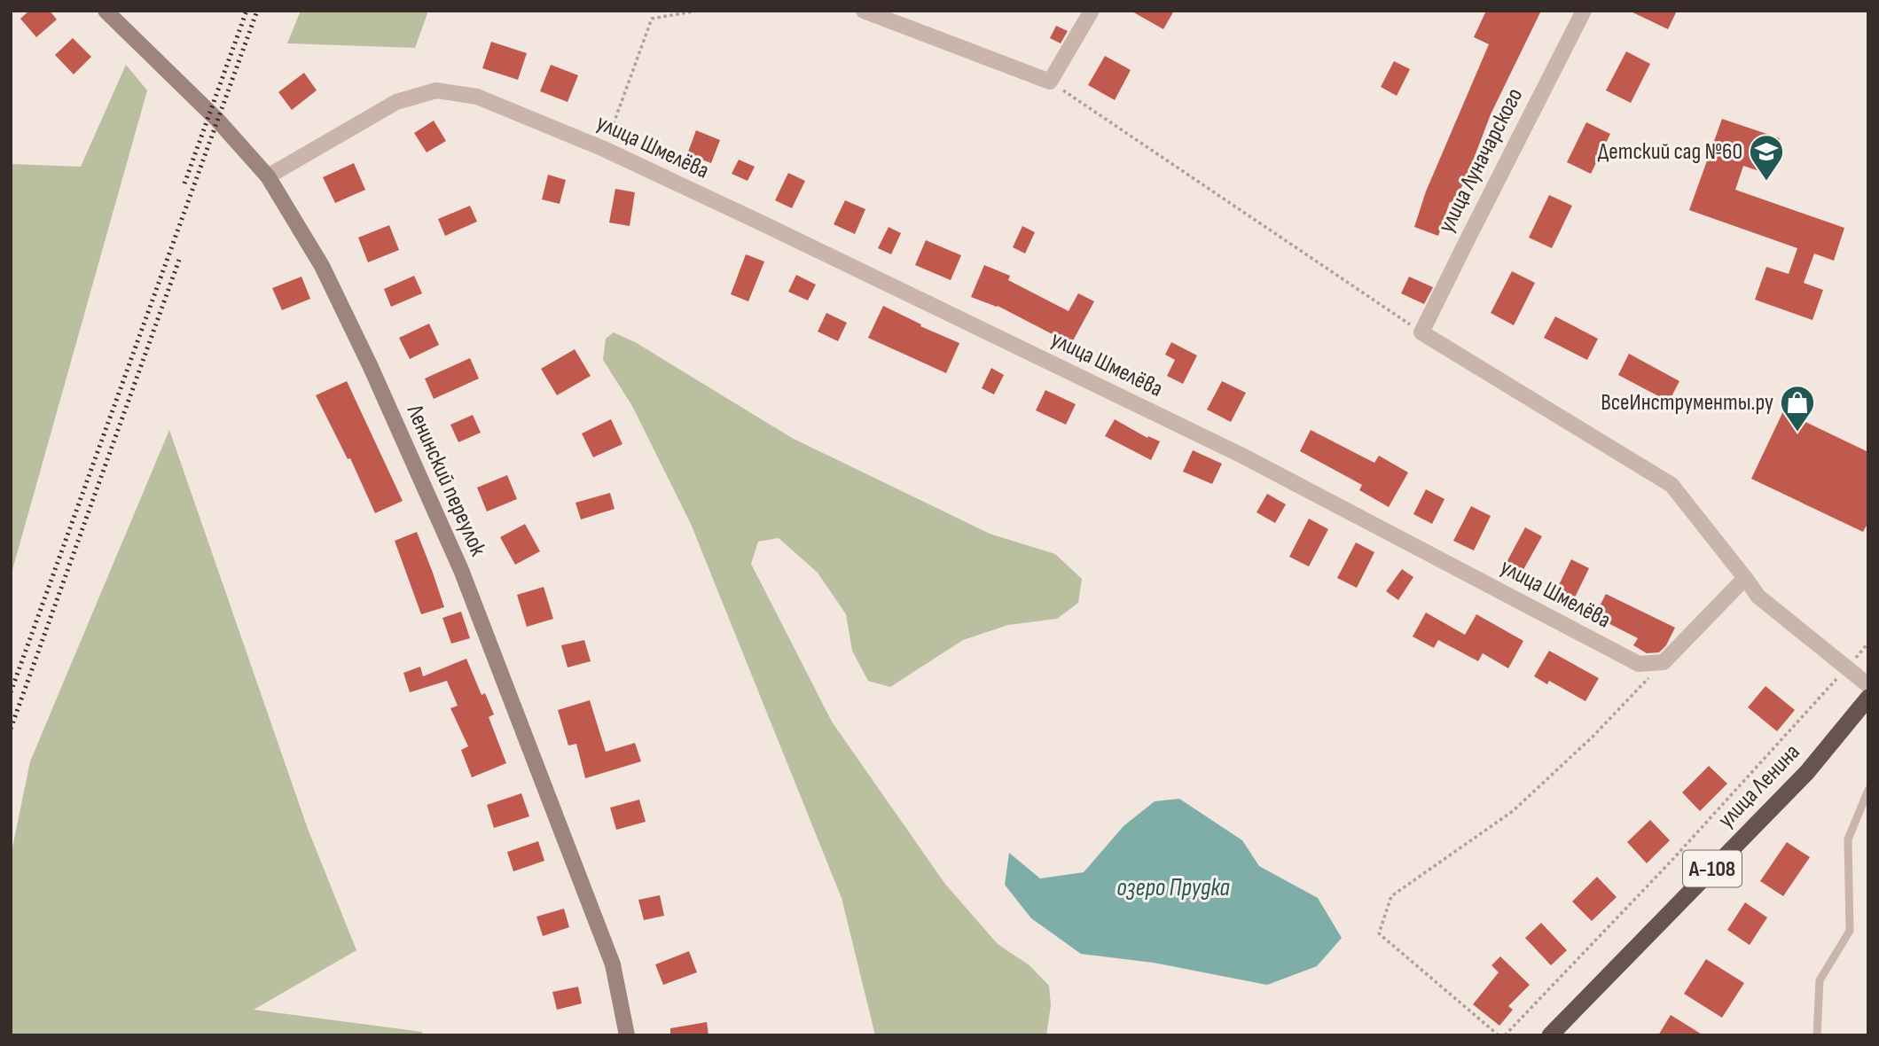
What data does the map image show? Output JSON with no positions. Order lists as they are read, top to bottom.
{
  "streets": {
    "highway": ["улица Ленина", "А-108"],
    "main road": ["Ленинский переулок"],
    "street": ["улица Шмелёва", "улица Луначарского"]
  },
  "crossings": [
    ["улица Шмелёва", "Ленинский переулок"]
  ],
  "water": ["озеро Прудка"],
  "places": {
    "school or university": ["Детский сад №60"],
    "shop": ["ВсеИнструменты.ру"]
  }
}
